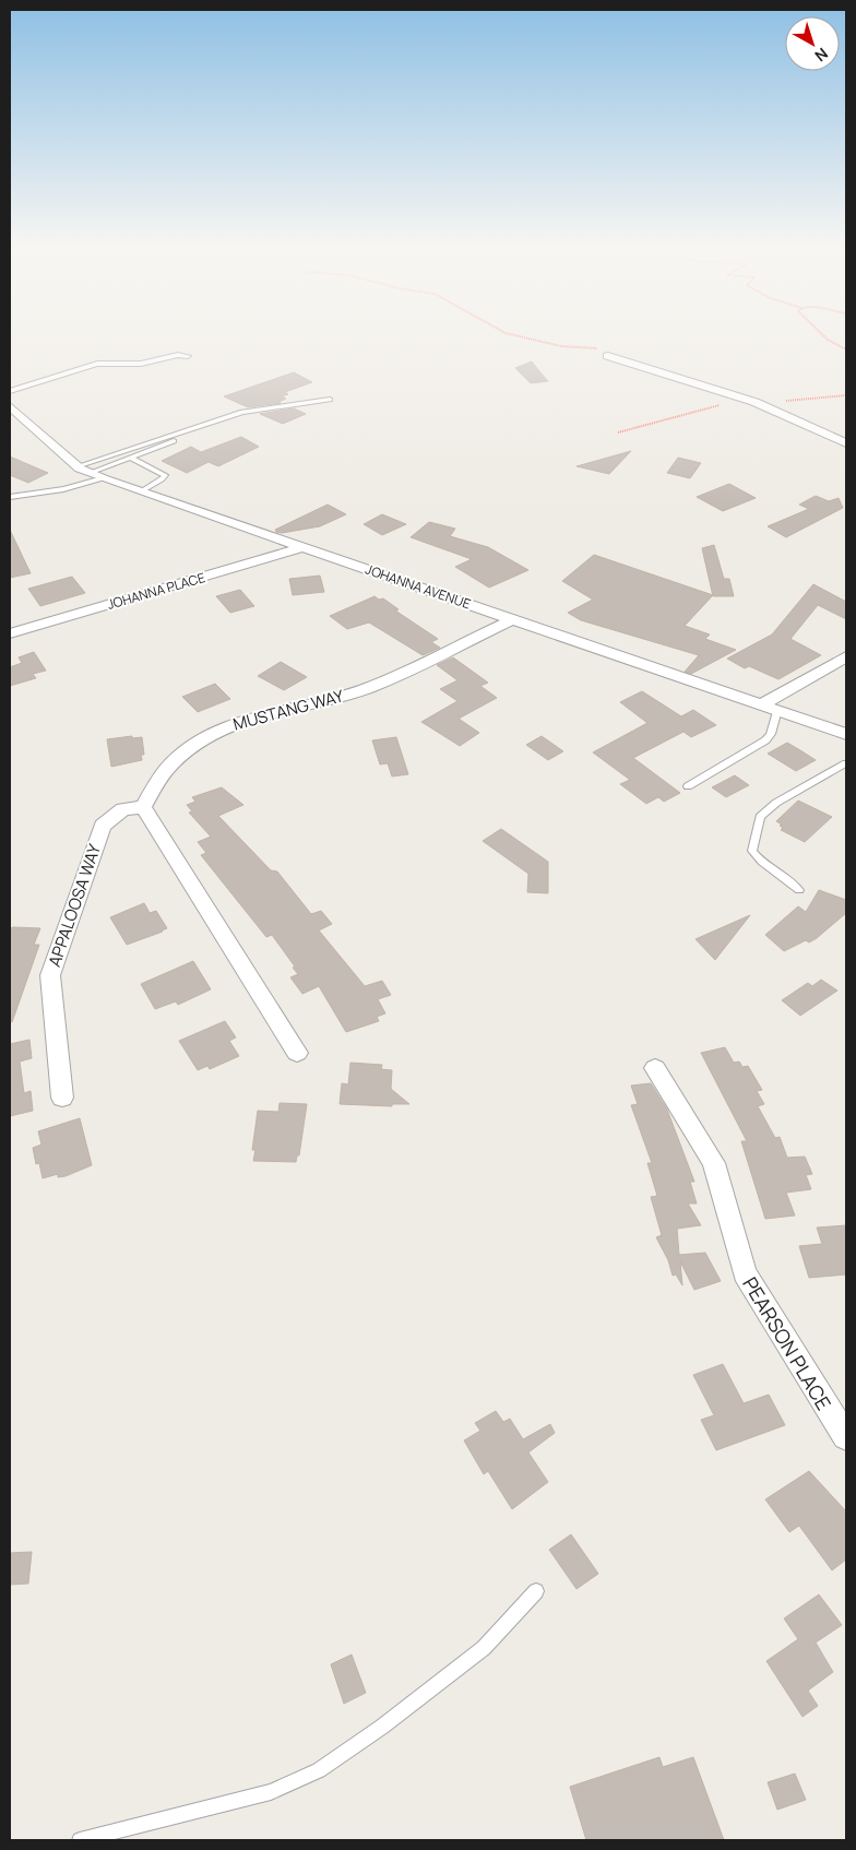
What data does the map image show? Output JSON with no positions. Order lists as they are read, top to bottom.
{
  "streets": {
    "street": [
      "JOHANNA AVENUE",
      "JOHANNA PLACE",
      "MUSTANG WAY",
      "APPALOOSA WAY",
      "PEARSON PLACE"
    ]
  },
  "crossings": [
    ["JOHANNA AVENUE", "JOHANNA PLACE"],
    ["JOHANNA AVENUE", "MUSTANG WAY"],
    ["MUSTANG WAY", "APPALOOSA WAY"]
  ],
  "north": "bottom right"
}
